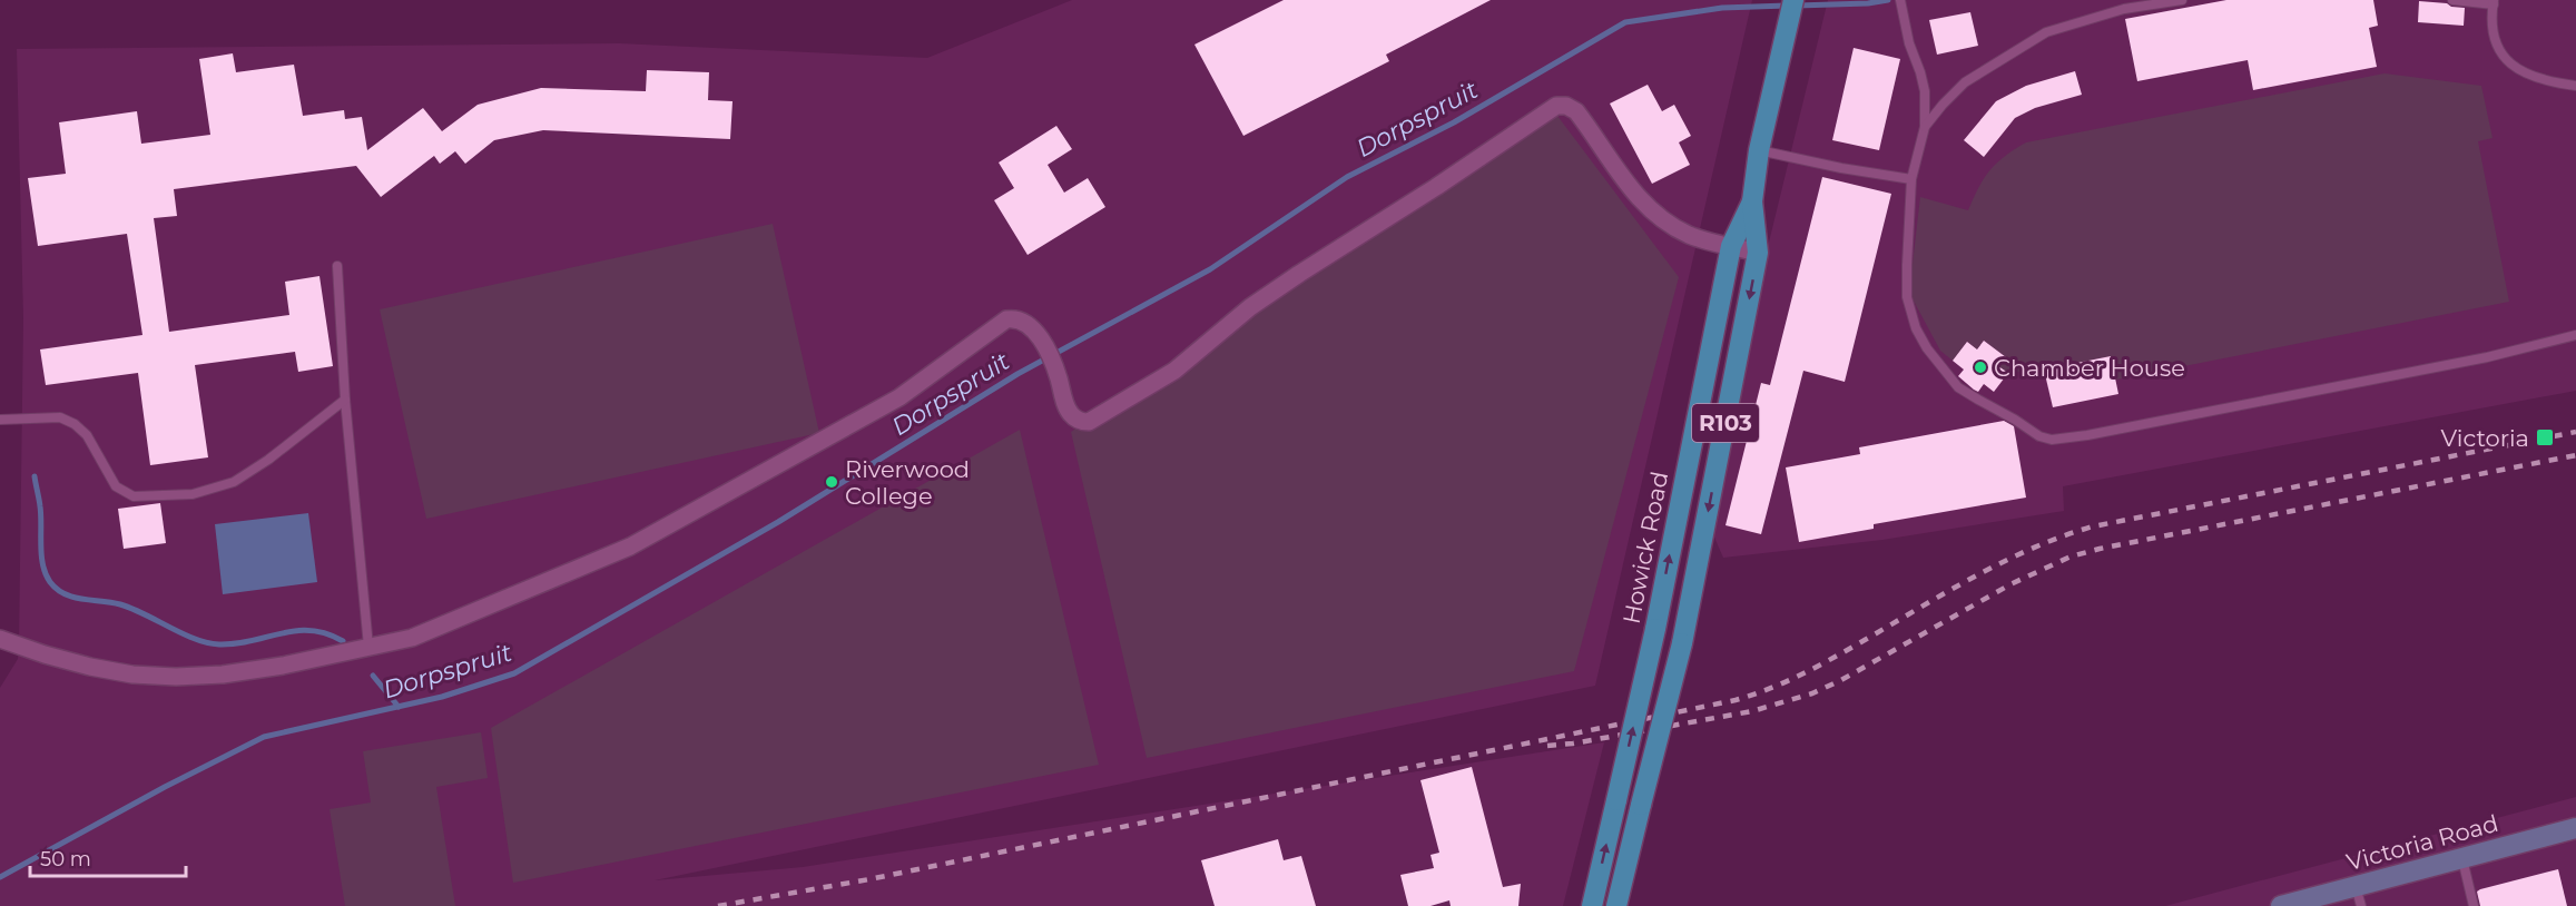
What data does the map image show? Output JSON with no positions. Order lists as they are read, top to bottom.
{
  "streets": {
    "main road": ["R103", "Howick Road", "Victoria Road"]
  },
  "water": ["Dorpspruit"],
  "places": {
    "other": ["Chamber House", "Riverwood College"],
    "transit": ["Victoria"]
  },
  "scale_bar": "50 m"
}
